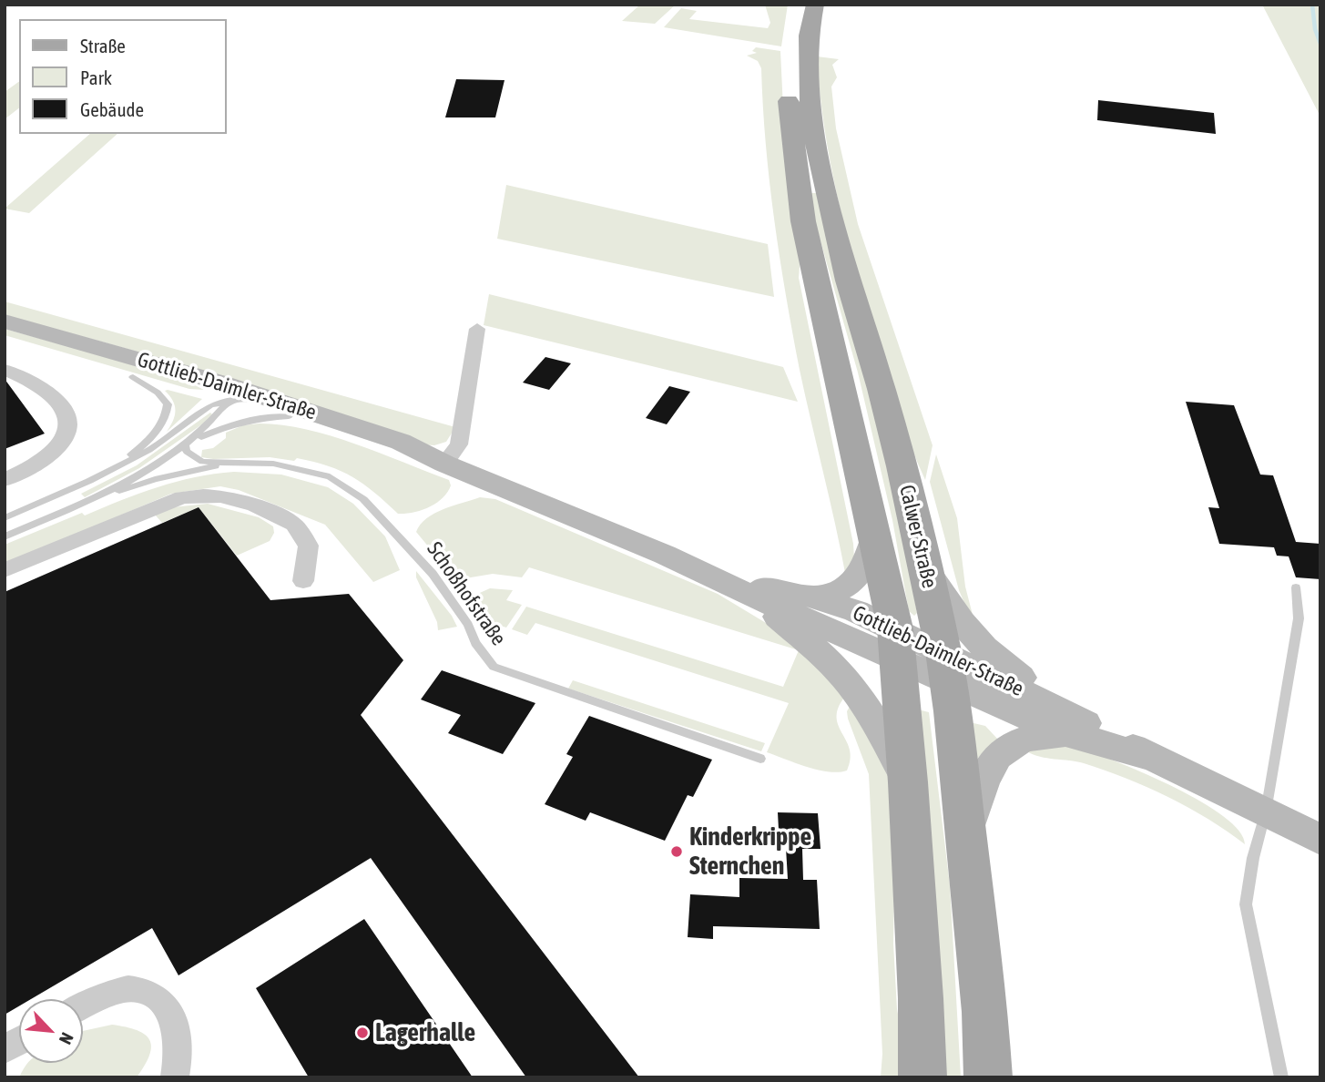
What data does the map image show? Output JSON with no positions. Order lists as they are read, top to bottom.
{
  "streets": {
    "main road": ["Gottlieb-Daimler-Straße", "Calwer Straße"],
    "lane": ["Schoßhofstraße"]
  },
  "crossings": [
    ["Gottlieb-Daimler-Straße", "Calwer Straße"]
  ],
  "places": ["Kinderkrippe Sternchen", "Lagerhalle"],
  "legend": ["Straße", "Park", "Gebäude"],
  "north": "bottom right"
}
